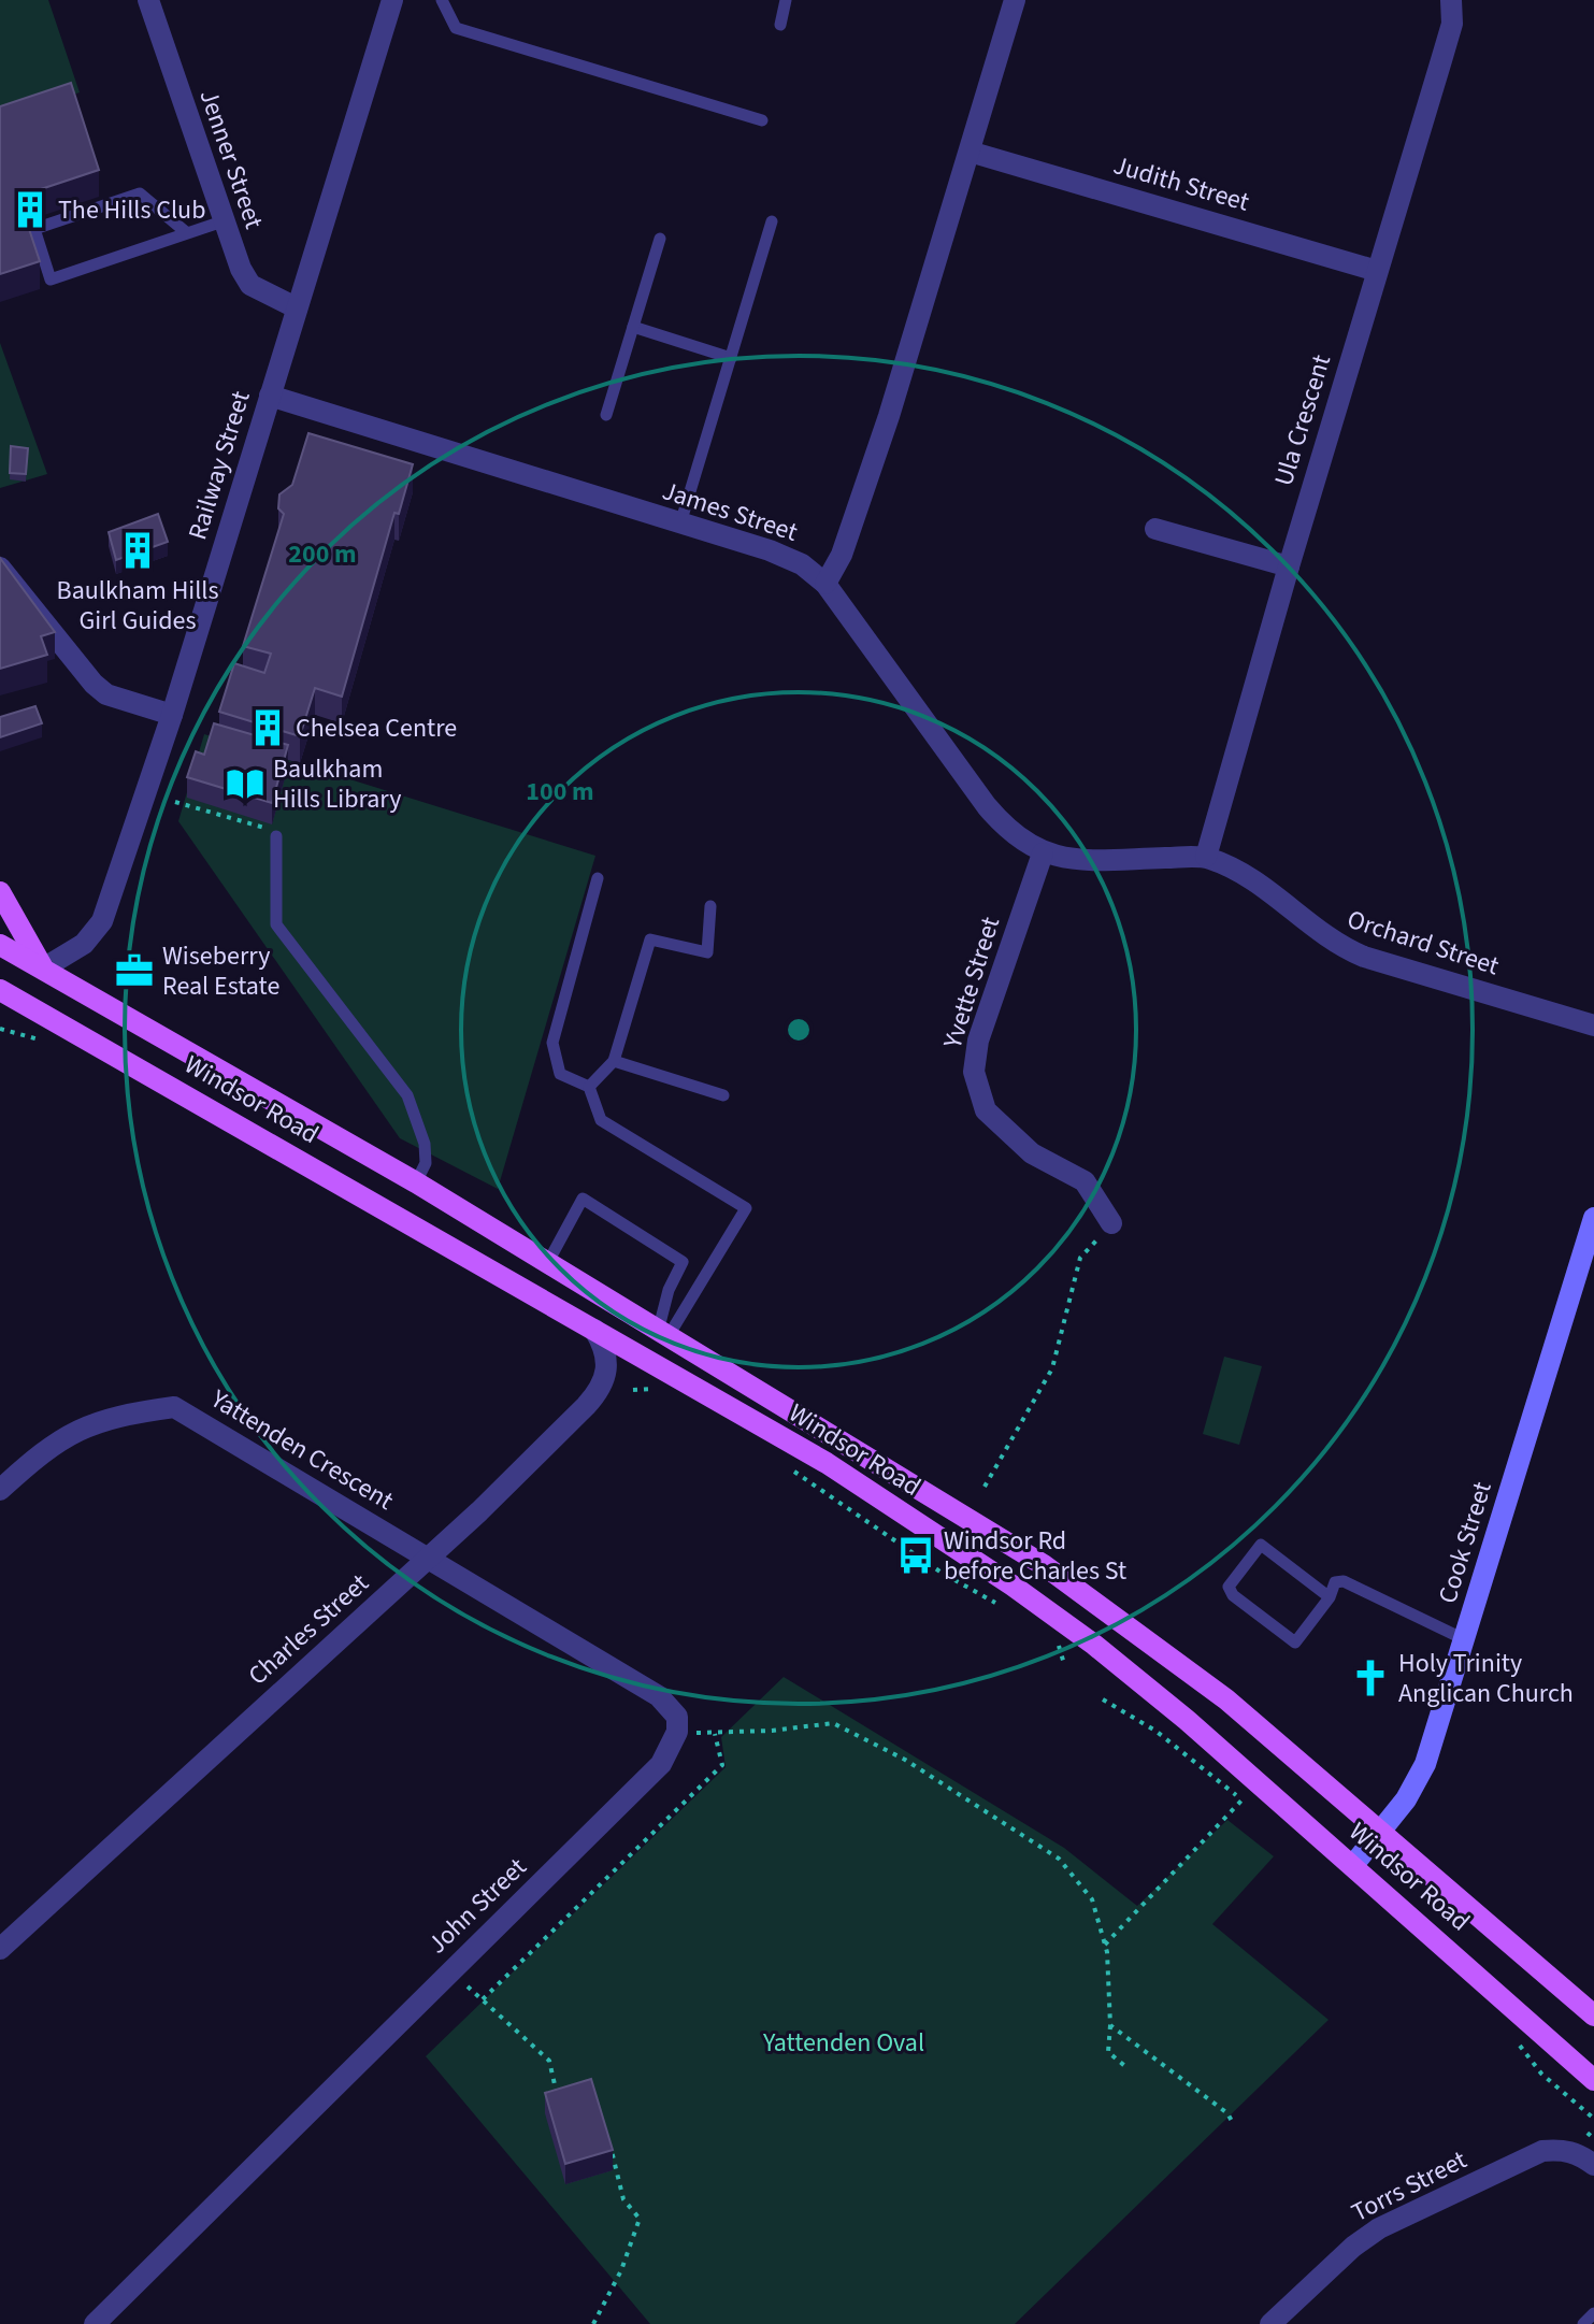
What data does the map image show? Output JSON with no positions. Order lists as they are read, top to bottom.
{
  "streets": {
    "main road": ["Windsor Road", "Cook Street"],
    "street": [
      "Jenner Street",
      "Judith Street",
      "Ula Crescent",
      "Railway Street",
      "James Street",
      "Orchard Street",
      "Yvette Street",
      "Yattenden Crescent",
      "Charles Street",
      "John Street",
      "Torrs Street"
    ]
  },
  "crossings": [
    ["Jenner Street", "Railway Street"],
    ["Judith Street", "Ula Crescent"],
    ["Ula Crescent", "James Street"],
    ["Ula Crescent", "Orchard Street"],
    ["Railway Street", "James Street"],
    ["Railway Street", "Windsor Road"],
    ["James Street", "Orchard Street"],
    ["James Street", "Yvette Street"],
    ["Windsor Road", "Cook Street"],
    ["Windsor Road", "Charles Street"],
    ["Yattenden Crescent", "Charles Street"]
  ],
  "parks": ["Yattenden Oval"],
  "places": {
    "building": ["The Hills Club", "Baulkham Hills Girl Guides", "Chelsea Centre"],
    "library": ["Baulkham Hills Library"],
    "office": ["Wiseberry Real Estate"],
    "bus stop": ["Windsor Rd before Charles St"],
    "church": ["Holy Trinity Anglican Church"]
  },
  "rings": ["200 m", "100 m"]
}
